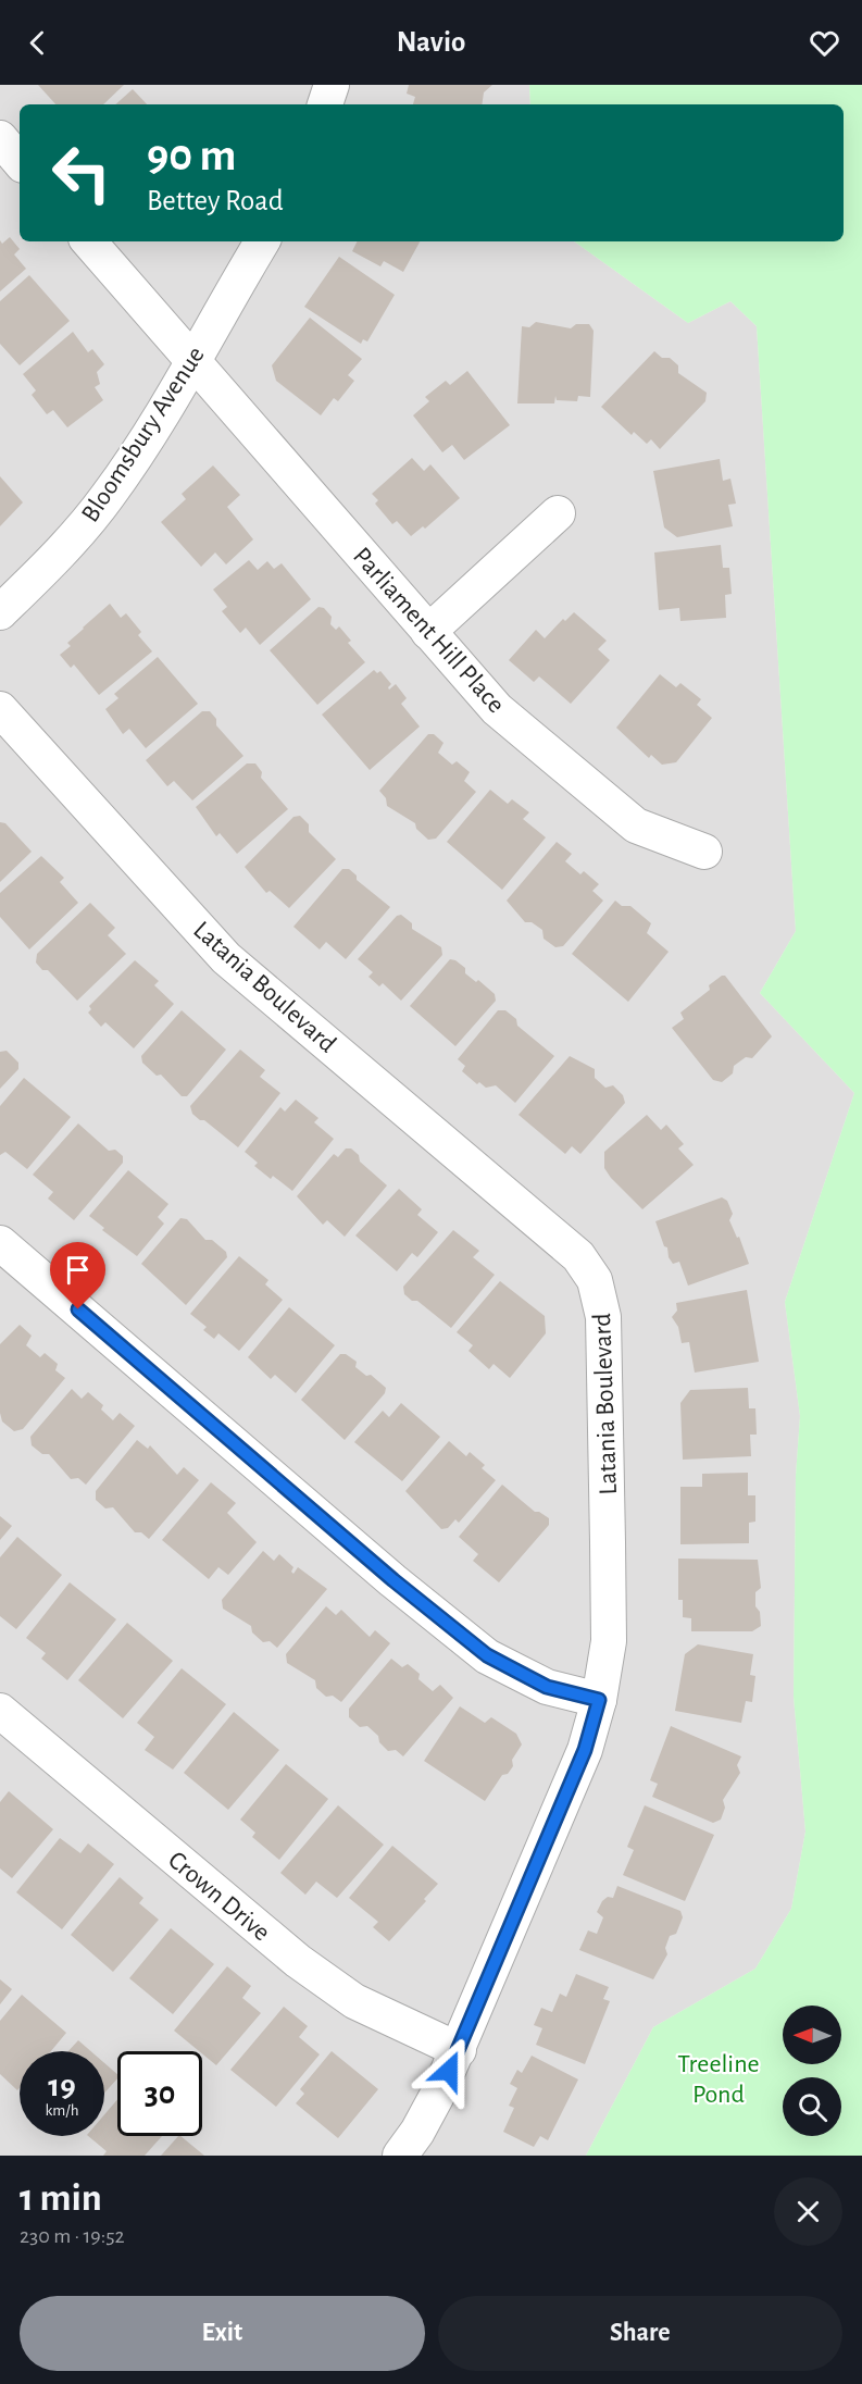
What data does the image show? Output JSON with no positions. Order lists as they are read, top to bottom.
{
  "streets": {
    "street": [
      "Bloomsbury Avenue",
      "Parliament Hill Place",
      "Latania Boulevard",
      "Crown Drive"
    ]
  },
  "crossings": [
    ["Bloomsbury Avenue", "Parliament Hill Place"],
    ["Latania Boulevard", "Crown Drive"]
  ],
  "parks": ["Treeline Pond"],
  "north": "left",
  "page": {
    "header": "Navio",
    "turn": ["90 m", "Bettey Road"],
    "speed": "19 km/h",
    "limit": "30",
    "heading": ["1 min", "230 m · 19:52"],
    "buttons": ["Exit", "Share"]
  }
}
